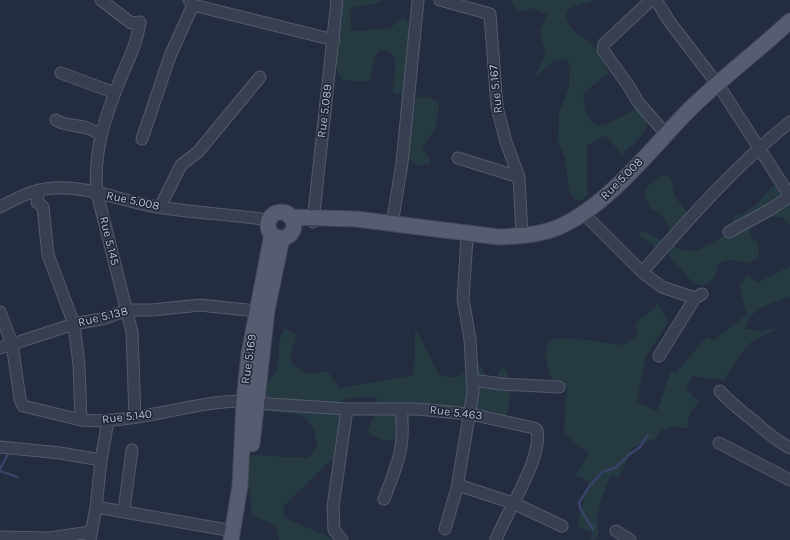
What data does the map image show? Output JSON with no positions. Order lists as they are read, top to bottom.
{
  "streets": {
    "main road": ["Rue 5.008", "Rue 5.169"],
    "street": [
      "Rue 5.167",
      "Rue 5.089",
      "Rue 5.145",
      "Rue 5.138",
      "Rue 5.463",
      "Rue 5.140"
    ]
  },
  "crossings": [
    ["Rue 5.167", "Rue 5.008"],
    ["Rue 5.089", "Rue 5.008"],
    ["Rue 5.008", "Rue 5.145"],
    ["Rue 5.008", "Rue 5.169"],
    ["Rue 5.145", "Rue 5.138"],
    ["Rue 5.145", "Rue 5.140"],
    ["Rue 5.138", "Rue 5.169"],
    ["Rue 5.138", "Rue 5.140"],
    ["Rue 5.169", "Rue 5.463"],
    ["Rue 5.169", "Rue 5.140"],
    ["Rue 5.463", "Rue 5.140"]
  ]
}
